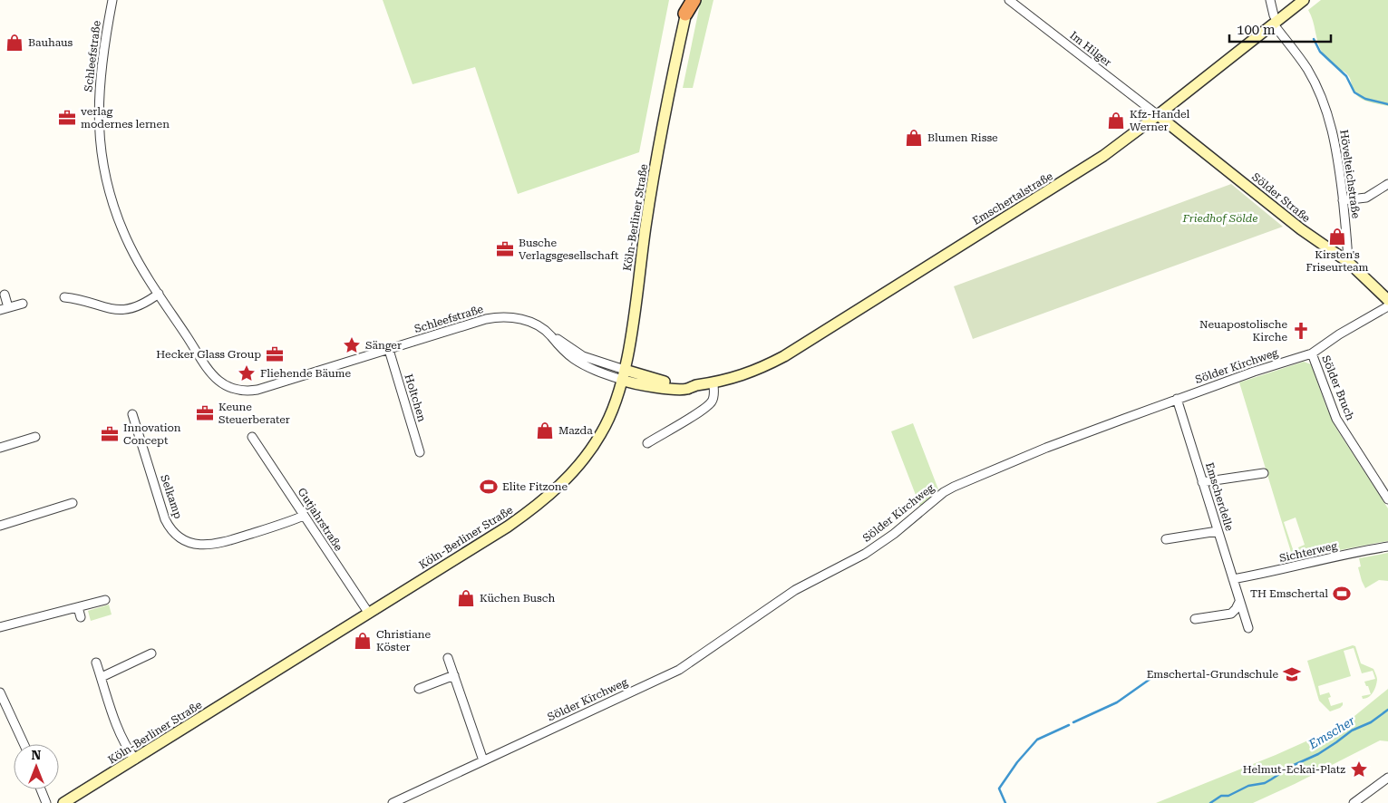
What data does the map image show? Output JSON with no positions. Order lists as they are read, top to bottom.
{
  "streets": {
    "main road": ["Sölder Straße", "Emschertalstraße", "Köln-Berliner Straße"],
    "street": [
      "Im Hilger",
      "Schleefstraße",
      "Hövelteichstraße",
      "Sölder Kirchweg",
      "Sölder Bruch",
      "Holtchen",
      "Selkamp",
      "Emscherdelle",
      "Gutjahrstraße",
      "Sichterweg"
    ]
  },
  "crossings": [
    ["Im Hilger", "Sölder Straße"],
    ["Im Hilger", "Emschertalstraße"],
    ["Schleefstraße", "Emschertalstraße"],
    ["Schleefstraße", "Köln-Berliner Straße"],
    ["Schleefstraße", "Holtchen"],
    ["Hövelteichstraße", "Sölder Straße"],
    ["Hövelteichstraße", "Emschertalstraße"],
    ["Sölder Straße", "Emschertalstraße"],
    ["Emschertalstraße", "Köln-Berliner Straße"],
    ["Köln-Berliner Straße", "Gutjahrstraße"],
    ["Sölder Kirchweg", "Sölder Bruch"],
    ["Sölder Kirchweg", "Emscherdelle"],
    ["Selkamp", "Gutjahrstraße"],
    ["Emscherdelle", "Sichterweg"]
  ],
  "water": ["Emscher"],
  "parks": ["Friedhof Sölde"],
  "places": {
    "shop": [
      "Bauhaus",
      "Kfz-Handel Werner",
      "Blumen Risse",
      "Kirsten's Friseurteam",
      "Mazda",
      "Küchen Busch",
      "Christiane Köster"
    ],
    "office": [
      "verlag modernes lernen",
      "Busche Verlagsgesellschaft",
      "Hecker Glass Group",
      "Keune Steuerberater",
      "Innovation Concept"
    ],
    "church": ["Neuapostolische Kirche"],
    "place": ["Sänger", "Fliehende Bäume", "Helmut-Eckai-Platz"],
    "sports": ["Elite Fitzone", "TH Emschertal"],
    "school or university": ["Emschertal-Grundschule"]
  },
  "scale_bar": "100 m",
  "north": "top"
}
